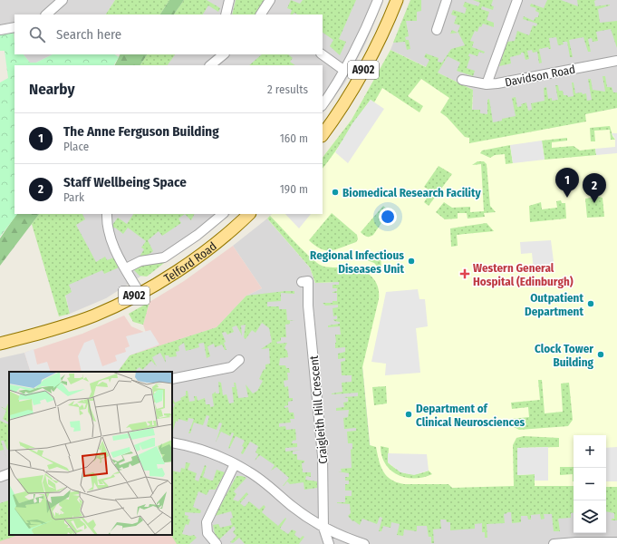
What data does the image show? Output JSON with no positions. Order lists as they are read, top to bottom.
{
  "streets": {
    "main road": ["A902", "Telford Road"],
    "street": ["Davidson Road", "Craigleith Hill Crescent"]
  },
  "places": {
    "other": [
      "Biomedical Research Facility",
      "Regional Infectious Diseases Unit",
      "Outpatient Department",
      "Clock Tower Building",
      "Department of Clinical Neurosciences"
    ],
    "health": ["Western General Hospital (Edinburgh)"]
  },
  "page": {
    "search": "Search here",
    "heading": ["Nearby", "2 results"],
    "list": [
      {
        "mark": "1",
        "name": "The Anne Ferguson Building",
        "note": "Place",
        "value": "160 m"
      },
      {
        "mark": "2",
        "name": "Staff Wellbeing Space",
        "note": "Park",
        "value": "190 m"
      }
    ],
    "pins": ["1", "2"],
    "map_buttons": ["+", "−"]
  }
}
